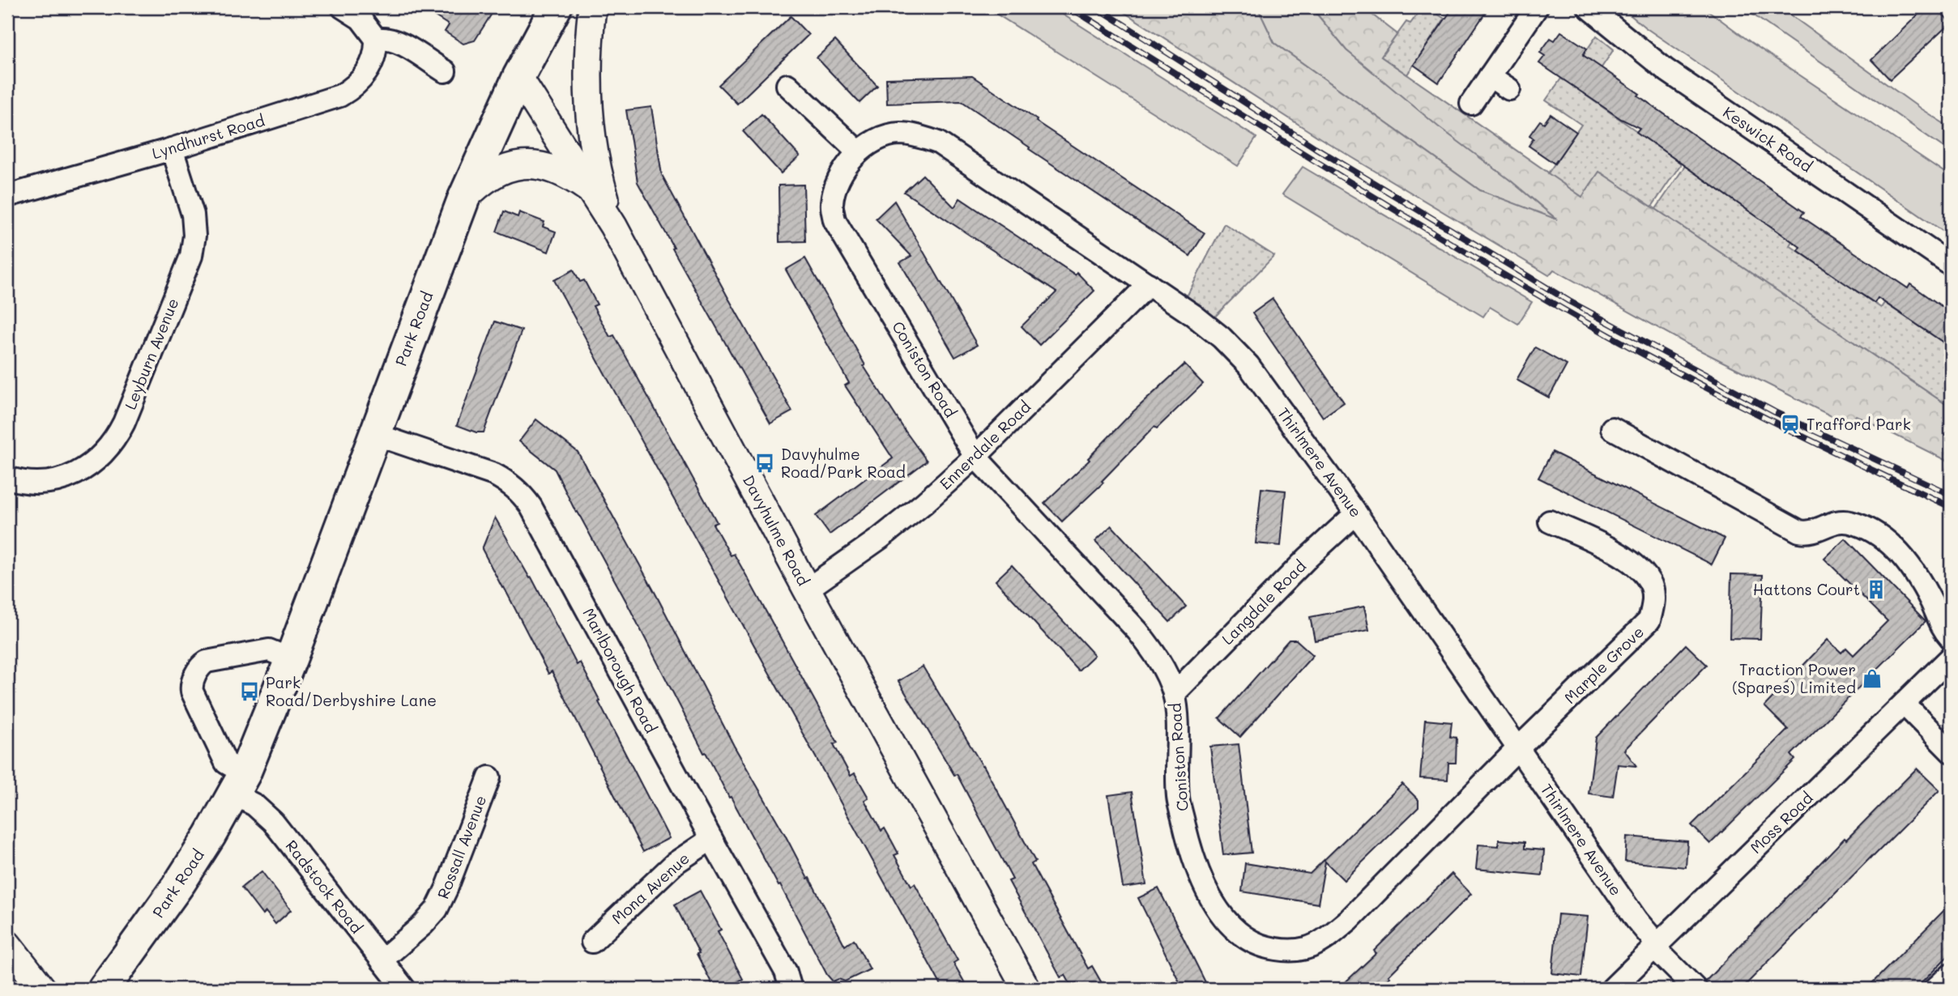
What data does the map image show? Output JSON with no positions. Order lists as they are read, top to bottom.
{
  "streets": {
    "main road": ["Park Road"],
    "street": [
      "Lyndhurst Road",
      "Keswick Road",
      "Leyburn Avenue",
      "Coniston Road",
      "Ennerdale Road",
      "Thirlmere Avenue",
      "Davyhulme Road",
      "Langdale Road",
      "Marple Grove",
      "Marlborough Road",
      "Moss Road",
      "Rossall Avenue",
      "Radstock Road",
      "Mona Avenue"
    ]
  },
  "crossings": [
    ["Lyndhurst Road", "Leyburn Avenue"],
    ["Park Road", "Davyhulme Road"],
    ["Park Road", "Marlborough Road"],
    ["Park Road", "Radstock Road"],
    ["Coniston Road", "Ennerdale Road"],
    ["Coniston Road", "Thirlmere Avenue"],
    ["Coniston Road", "Langdale Road"],
    ["Coniston Road", "Marple Grove"],
    ["Ennerdale Road", "Thirlmere Avenue"],
    ["Ennerdale Road", "Davyhulme Road"],
    ["Thirlmere Avenue", "Langdale Road"],
    ["Thirlmere Avenue", "Marple Grove"],
    ["Thirlmere Avenue", "Moss Road"],
    ["Marlborough Road", "Mona Avenue"],
    ["Rossall Avenue", "Radstock Road"]
  ],
  "places": {
    "station": ["Trafford Park"],
    "bus stop": ["Davyhulme Road/Park Road", "Park Road/Derbyshire Lane"],
    "building": ["Hattons Court"],
    "shop": ["Traction Power (Spares) Limited"]
  }
}
